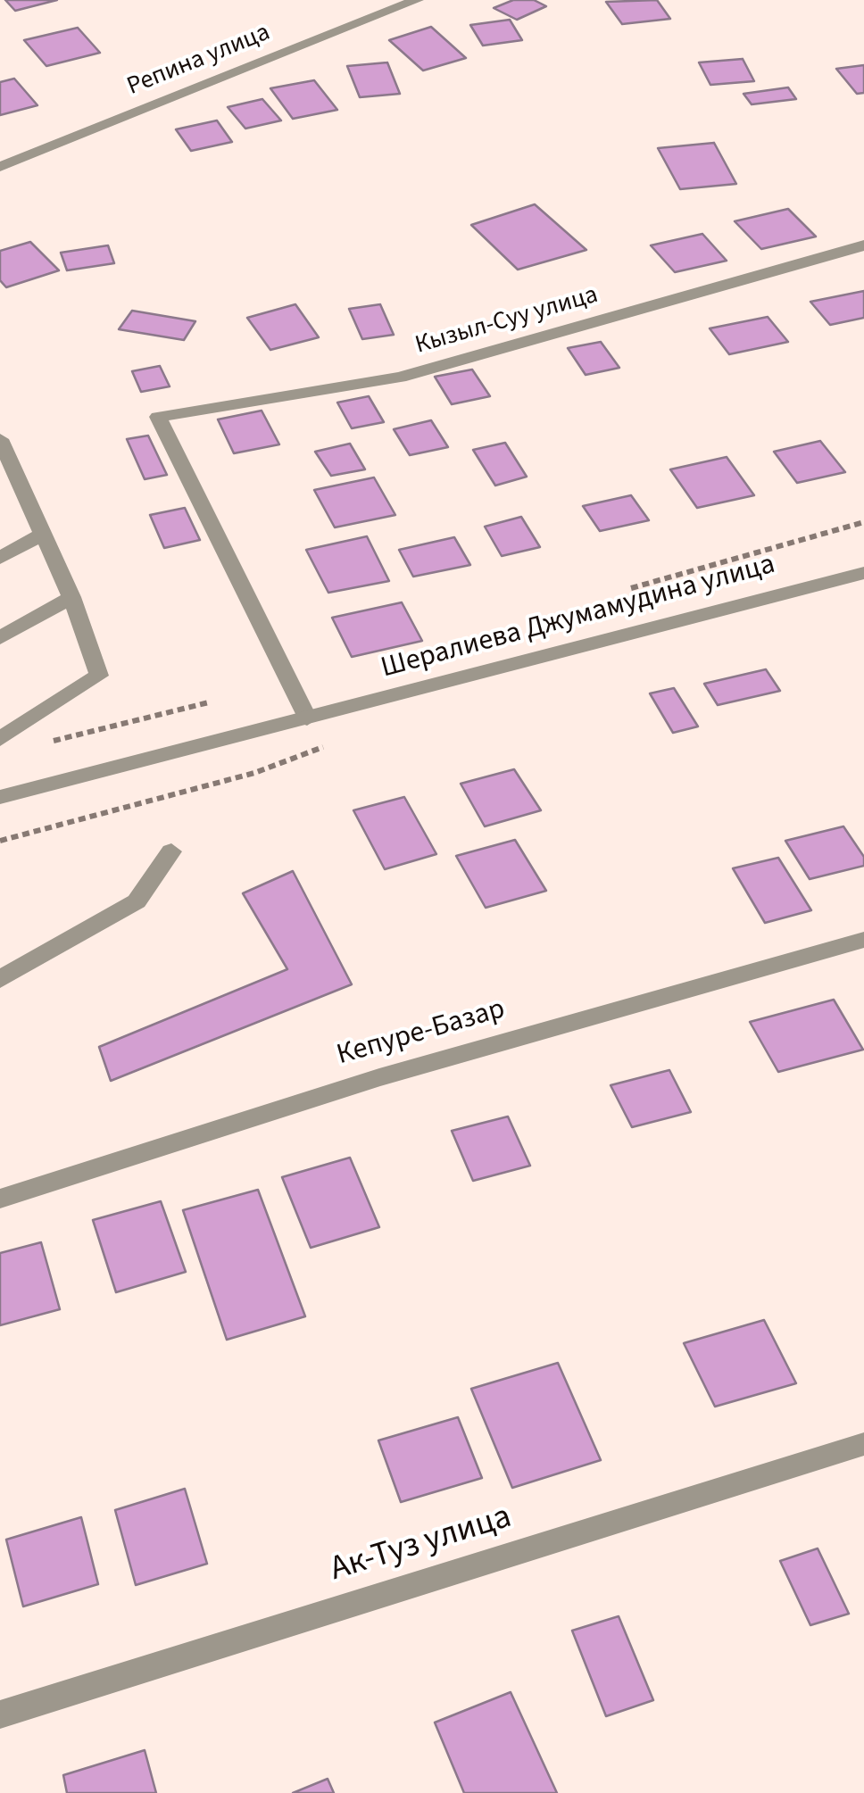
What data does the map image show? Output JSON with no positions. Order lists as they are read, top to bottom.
{
  "streets": {
    "street": [
      "Репина улица",
      "Кызыл-Суу улица",
      "Шералиева Джумамудина улица",
      "Кепуре-Базар",
      "Ак-Туз улица"
    ]
  },
  "crossings": [
    ["Кызыл-Суу улица", "Шералиева Джумамудина улица"]
  ]
}
